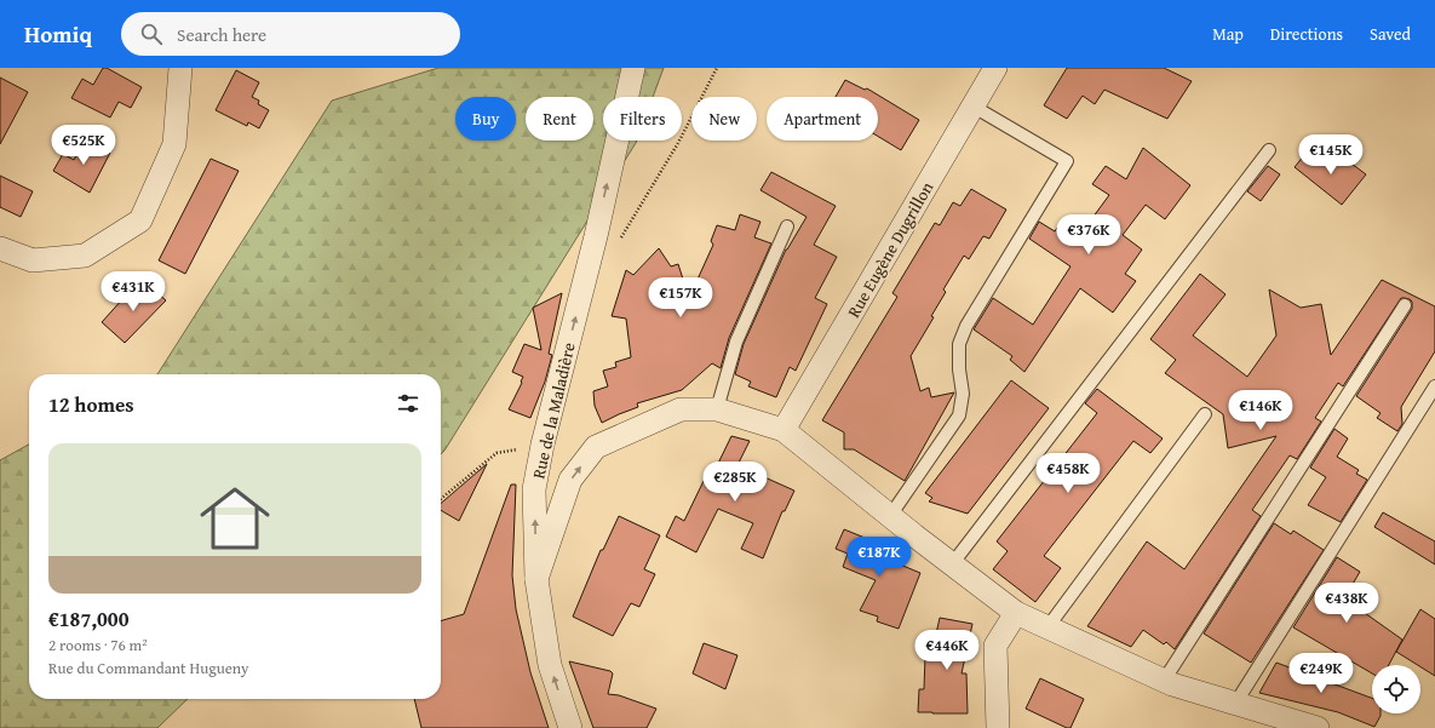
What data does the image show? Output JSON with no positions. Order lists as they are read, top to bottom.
{
  "streets": {
    "street": ["Rue Eugène Dugrillon", "Rue de la Maladière"]
  },
  "one_way": ["Rue de la Maladière"],
  "page": {
    "header": "Homiq",
    "search": "Search here",
    "nav": ["Map", "Directions", "Saved"],
    "chip": [
      "Buy",
      "Rent",
      "Filters",
      "New",
      "Apartment"
    ],
    "price": [
      "€525K",
      "€145K",
      "€376K",
      "€431K",
      "€157K",
      "€146K",
      "€458K",
      "€285K",
      "€187K",
      "€438K",
      "€446K",
      "€249K"
    ],
    "heading": "12 homes",
    "list": [
      {
        "name": "€187,000",
        "note": "2 rooms · 76 m² · Rue du Commandant Hugueny"
      }
    ]
  }
}
